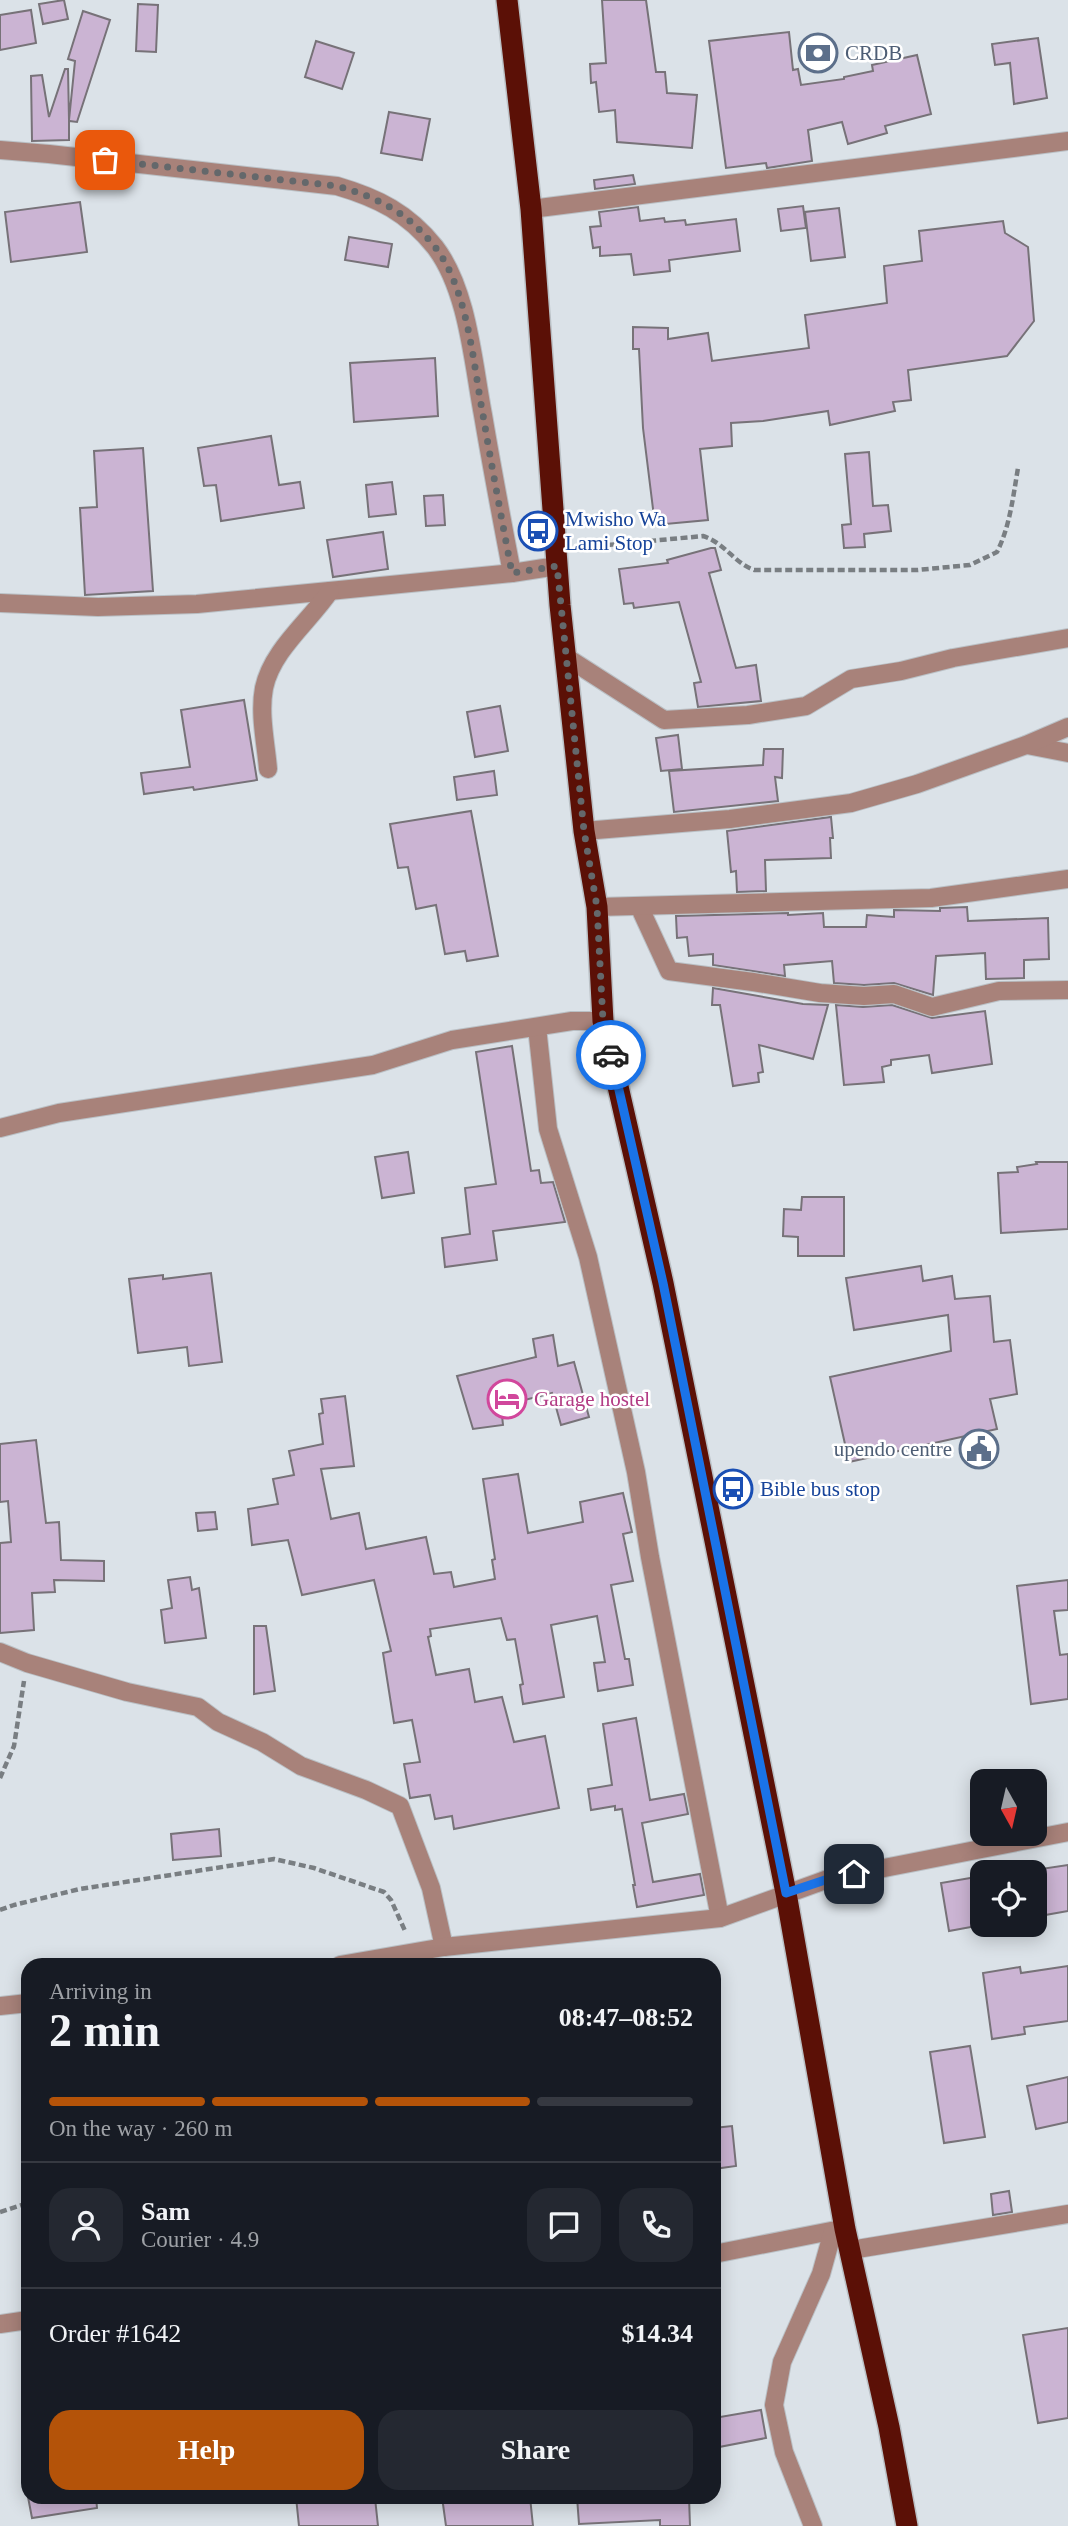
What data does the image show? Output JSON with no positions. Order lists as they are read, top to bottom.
{
  "places": {
    "bank": ["CRDB"],
    "bus stop": ["Mwisho Wa Lami Stop", "Bible bus stop"],
    "hotel": ["Garage hostel"],
    "public building": ["upendo centre"]
  },
  "north": "bottom",
  "page": {
    "heading": ["2 min", "Arriving in", "08:47–08:52"],
    "panel": [
      "Sam",
      "Courier · 4.9",
      "Order #1642",
      "$14.34"
    ],
    "bar": "On the way · 260 m",
    "buttons": ["Help", "Share"]
  }
}
